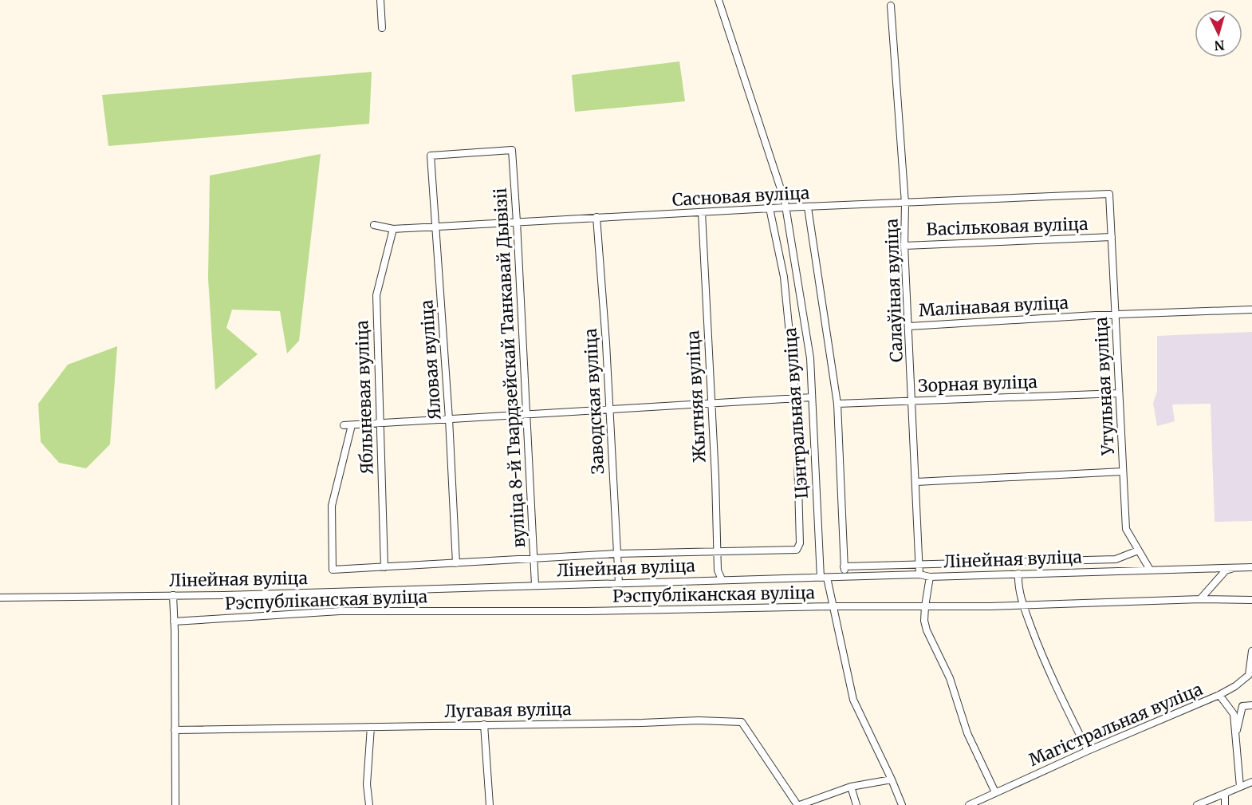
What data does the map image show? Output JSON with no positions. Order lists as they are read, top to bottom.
{
  "streets": {
    "street": [
      "Сасновая вуліца",
      "Васільковая вуліца",
      "Салаўіная вуліца",
      "Малінавая вуліца",
      "Яловая вуліца",
      "вуліца 8-й Гвардзейскай Танкавай Дывізіі",
      "Зорная вуліца",
      "Утульная вуліца",
      "Жытняя вуліца",
      "Яблыневая вуліца",
      "Заводская вуліца",
      "Цэнтральная вуліца",
      "Лінейная вуліца",
      "Рэспубліканская вуліца",
      "Лугавая вуліца",
      "Магістральная вуліца"
    ]
  },
  "crossings": [
    ["Сасновая вуліца", "Салаўіная вуліца"],
    ["Сасновая вуліца", "Яловая вуліца"],
    ["Сасновая вуліца", "вуліца 8-й Гвардзейскай Танкавай Дывізіі"],
    ["Сасновая вуліца", "Утульная вуліца"],
    ["Сасновая вуліца", "Жытняя вуліца"],
    ["Сасновая вуліца", "Яблыневая вуліца"],
    ["Сасновая вуліца", "Заводская вуліца"],
    ["Сасновая вуліца", "Цэнтральная вуліца"],
    ["Васільковая вуліца", "Салаўіная вуліца"],
    ["Васільковая вуліца", "Утульная вуліца"],
    ["Салаўіная вуліца", "Малінавая вуліца"],
    ["Салаўіная вуліца", "Зорная вуліца"],
    ["Салаўіная вуліца", "Лінейная вуліца"],
    ["Малінавая вуліца", "Утульная вуліца"],
    ["Яловая вуліца", "вуліца 8-й Гвардзейскай Танкавай Дывізіі"],
    ["вуліца 8-й Гвардзейскай Танкавай Дывізіі", "Лінейная вуліца"],
    ["Зорная вуліца", "Утульная вуліца"],
    ["Зорная вуліца", "Лінейная вуліца"],
    ["Утульная вуліца", "Лінейная вуліца"],
    ["Жытняя вуліца", "Лінейная вуліца"],
    ["Заводская вуліца", "Лінейная вуліца"],
    ["Цэнтральная вуліца", "Лінейная вуліца"],
    ["Цэнтральная вуліца", "Рэспубліканская вуліца"]
  ],
  "north": "bottom"
}
